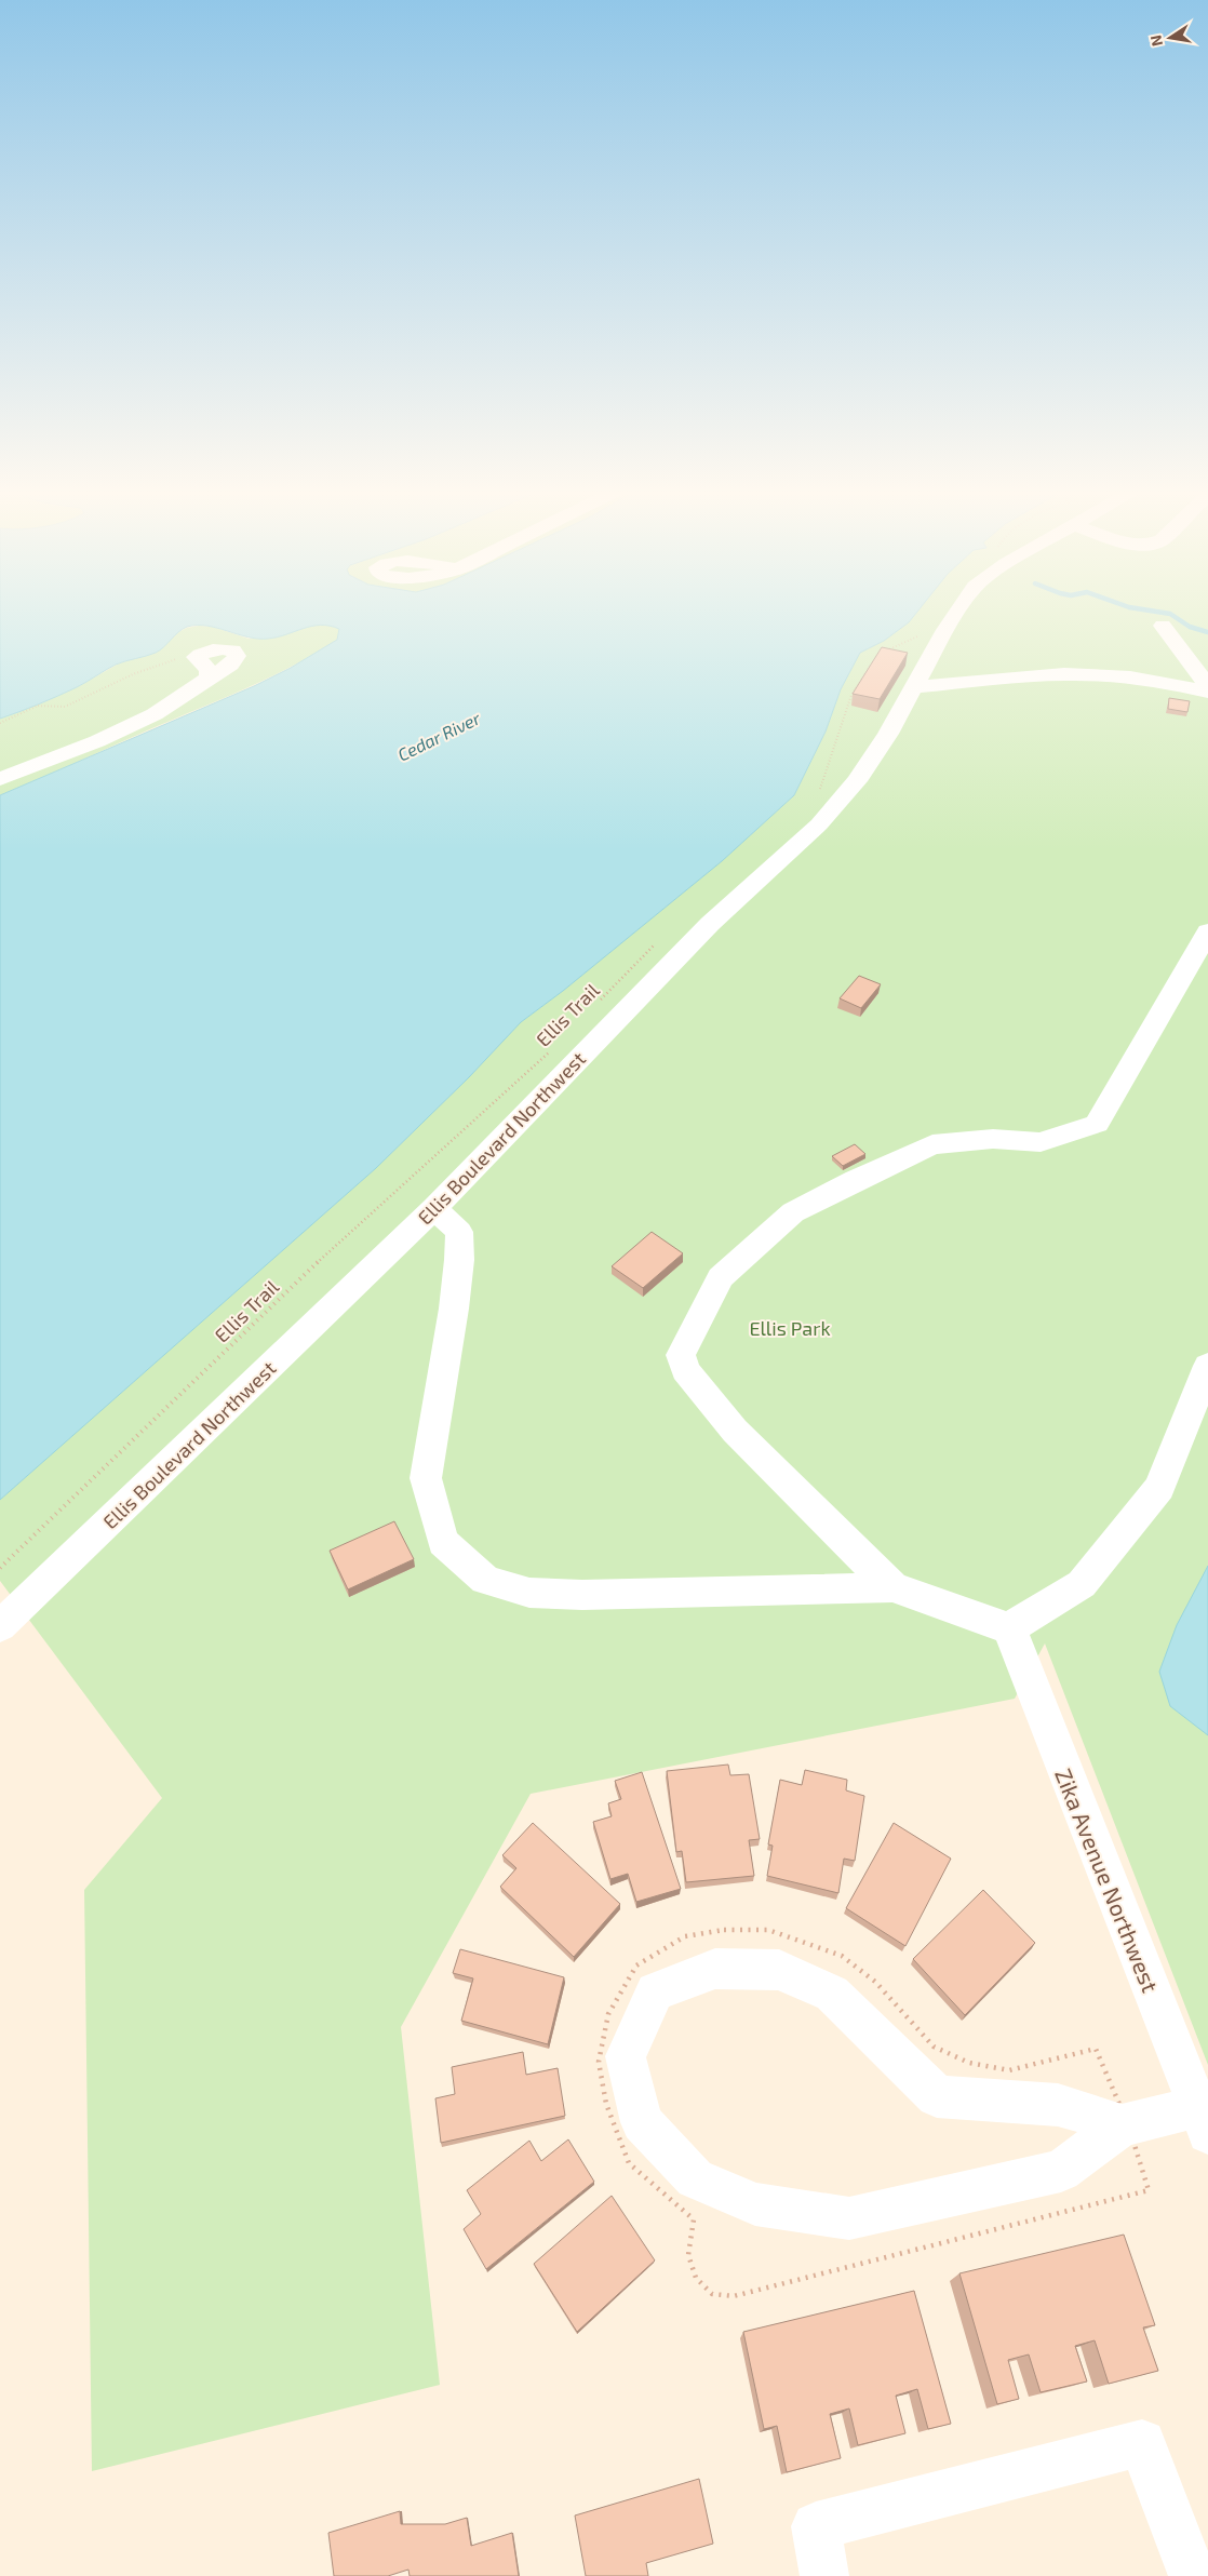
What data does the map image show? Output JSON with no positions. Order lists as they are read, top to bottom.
{
  "streets": {
    "street": ["Ellis Boulevard Northwest", "Zika Avenue Northwest"],
    "path": ["Ellis Trail"]
  },
  "water": ["Cedar River"],
  "parks": ["Ellis Park"],
  "north": "left"
}
